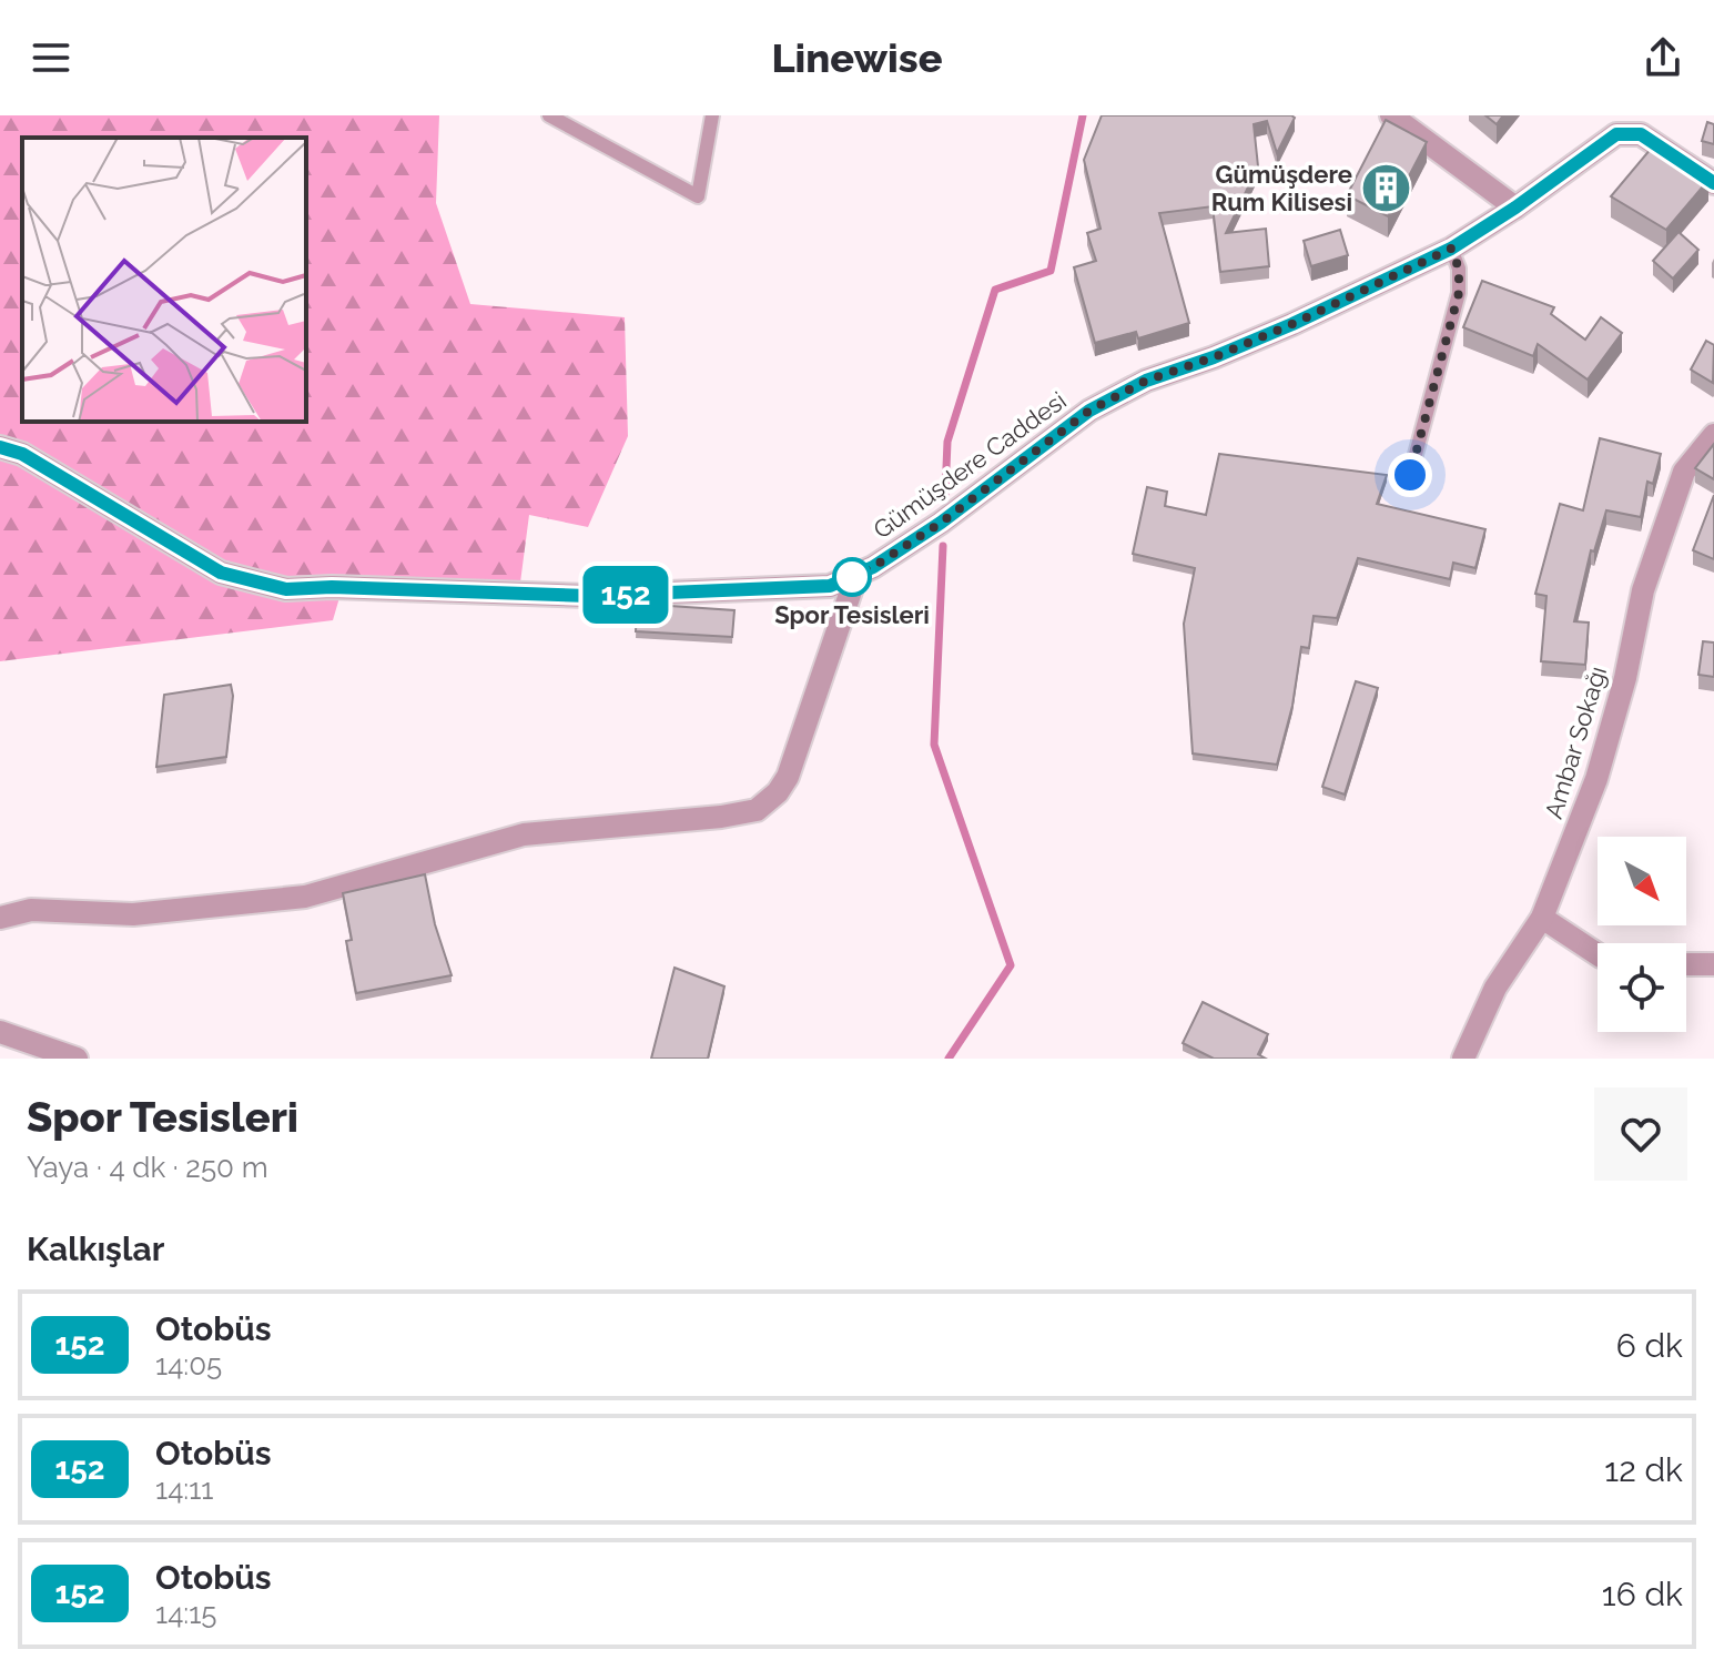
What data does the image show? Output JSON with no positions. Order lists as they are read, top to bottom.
{
  "streets": {
    "street": ["Gümüşdere Caddesi", "Ambar Sokağı"]
  },
  "places": {
    "building": ["Gümüşdere Rum Kilisesi"],
    "other": ["Spor Tesisleri"]
  },
  "lines": ["bus line 152"],
  "north": "bottom right",
  "page": {
    "header": "Linewise",
    "on_map": "152",
    "heading": [
      ["Spor Tesisleri", "Yaya · 4 dk · 250 m"],
      "Kalkışlar"
    ],
    "list": [
      {
        "mark": "152",
        "name": "Otobüs",
        "note": "14:05",
        "value": "6 dk"
      },
      {
        "mark": "152",
        "name": "Otobüs",
        "note": "14:11",
        "value": "12 dk"
      },
      {
        "mark": "152",
        "name": "Otobüs",
        "note": "14:15",
        "value": "16 dk"
      }
    ]
  }
}
